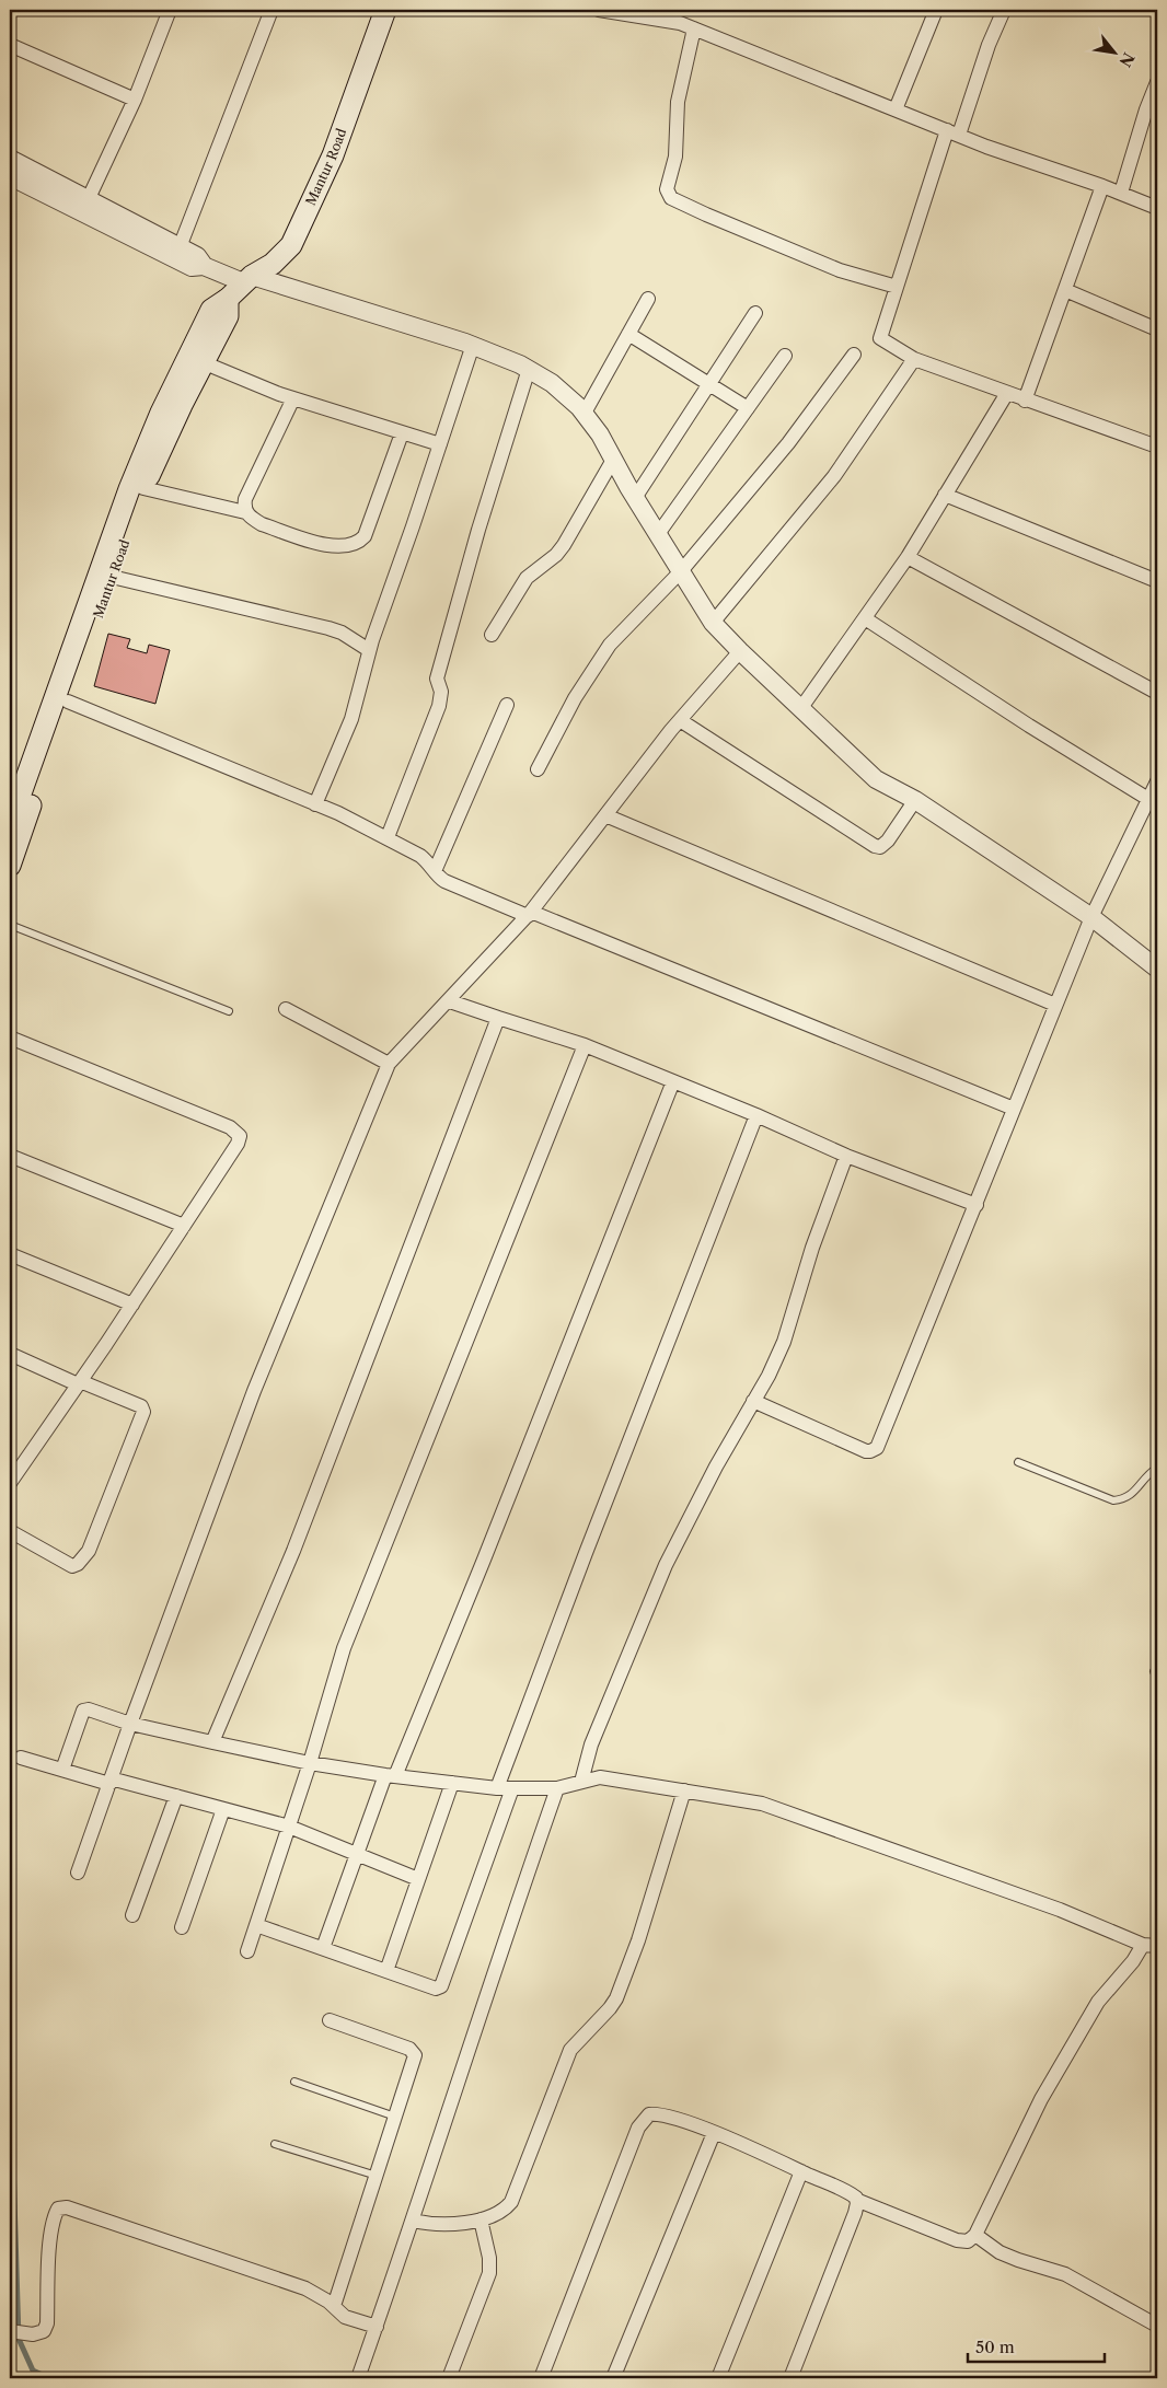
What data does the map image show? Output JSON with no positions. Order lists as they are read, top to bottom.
{
  "streets": {
    "main road": ["Mantur Road"]
  },
  "scale_bar": "50 m",
  "north": "bottom right"
}
